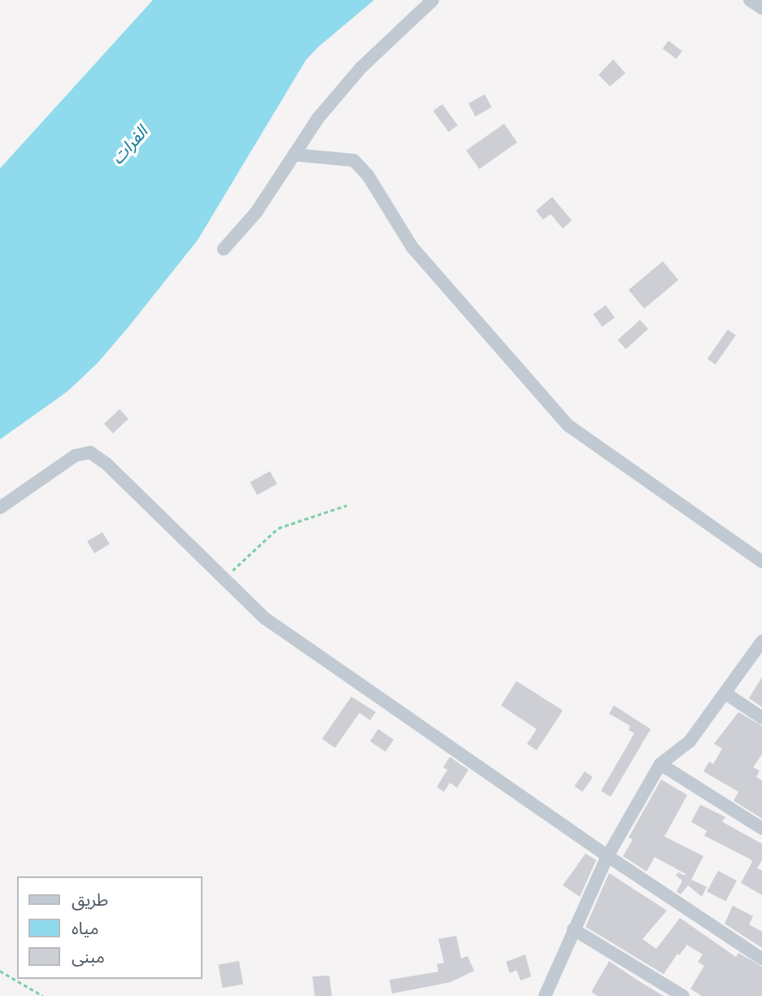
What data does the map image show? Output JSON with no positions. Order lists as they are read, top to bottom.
{
  "water": ["الفرات"],
  "legend": ["طريق", "مياه", "مبنى"]
}
